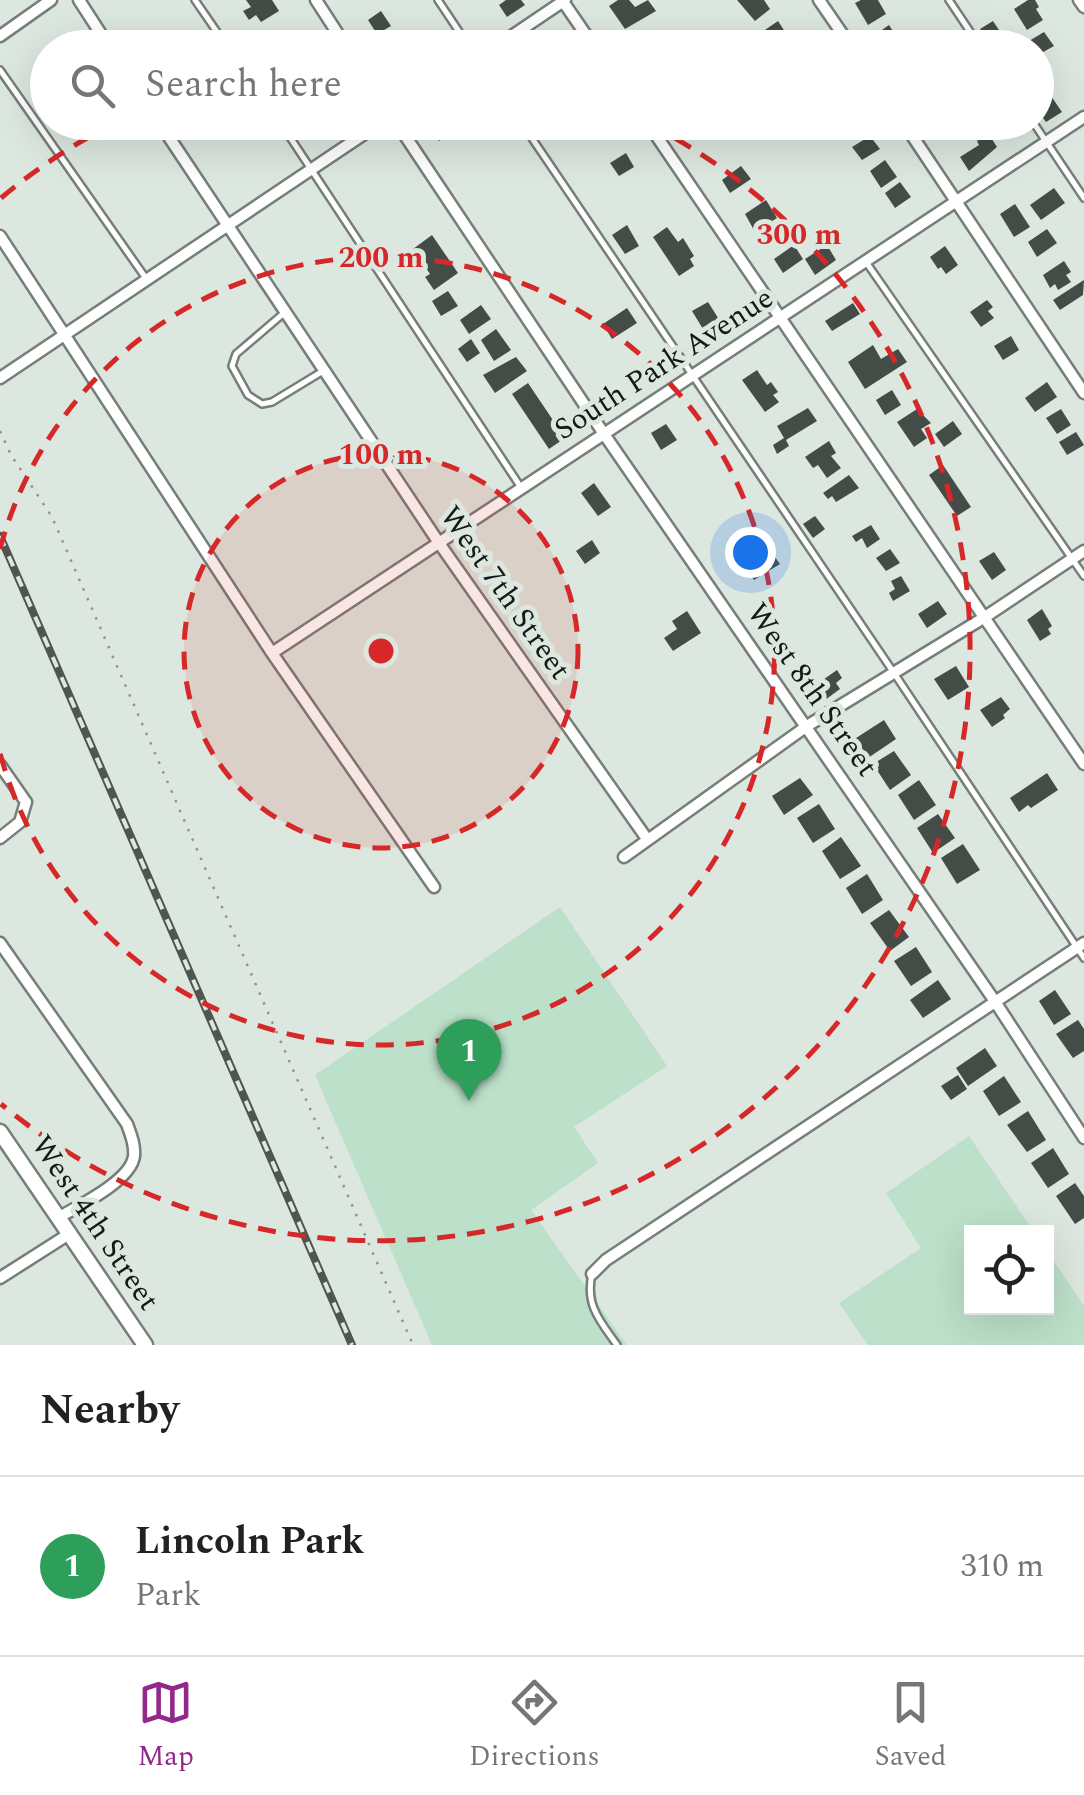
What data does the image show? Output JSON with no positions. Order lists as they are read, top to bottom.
{
  "streets": {
    "main road": ["West 4th Street"],
    "street": ["South Park Avenue", "West 7th Street", "West 8th Street"]
  },
  "crossings": [
    ["South Park Avenue", "West 7th Street"],
    ["South Park Avenue", "West 8th Street"]
  ],
  "page": {
    "search": "Search here",
    "pins": "1",
    "heading": "Nearby",
    "list": [
      {
        "mark": "1",
        "name": "Lincoln Park",
        "note": "Park",
        "value": "310 m"
      }
    ],
    "nav": ["Map", "Directions", "Saved"]
  },
  "rings": ["300 m", "200 m", "100 m"]
}
